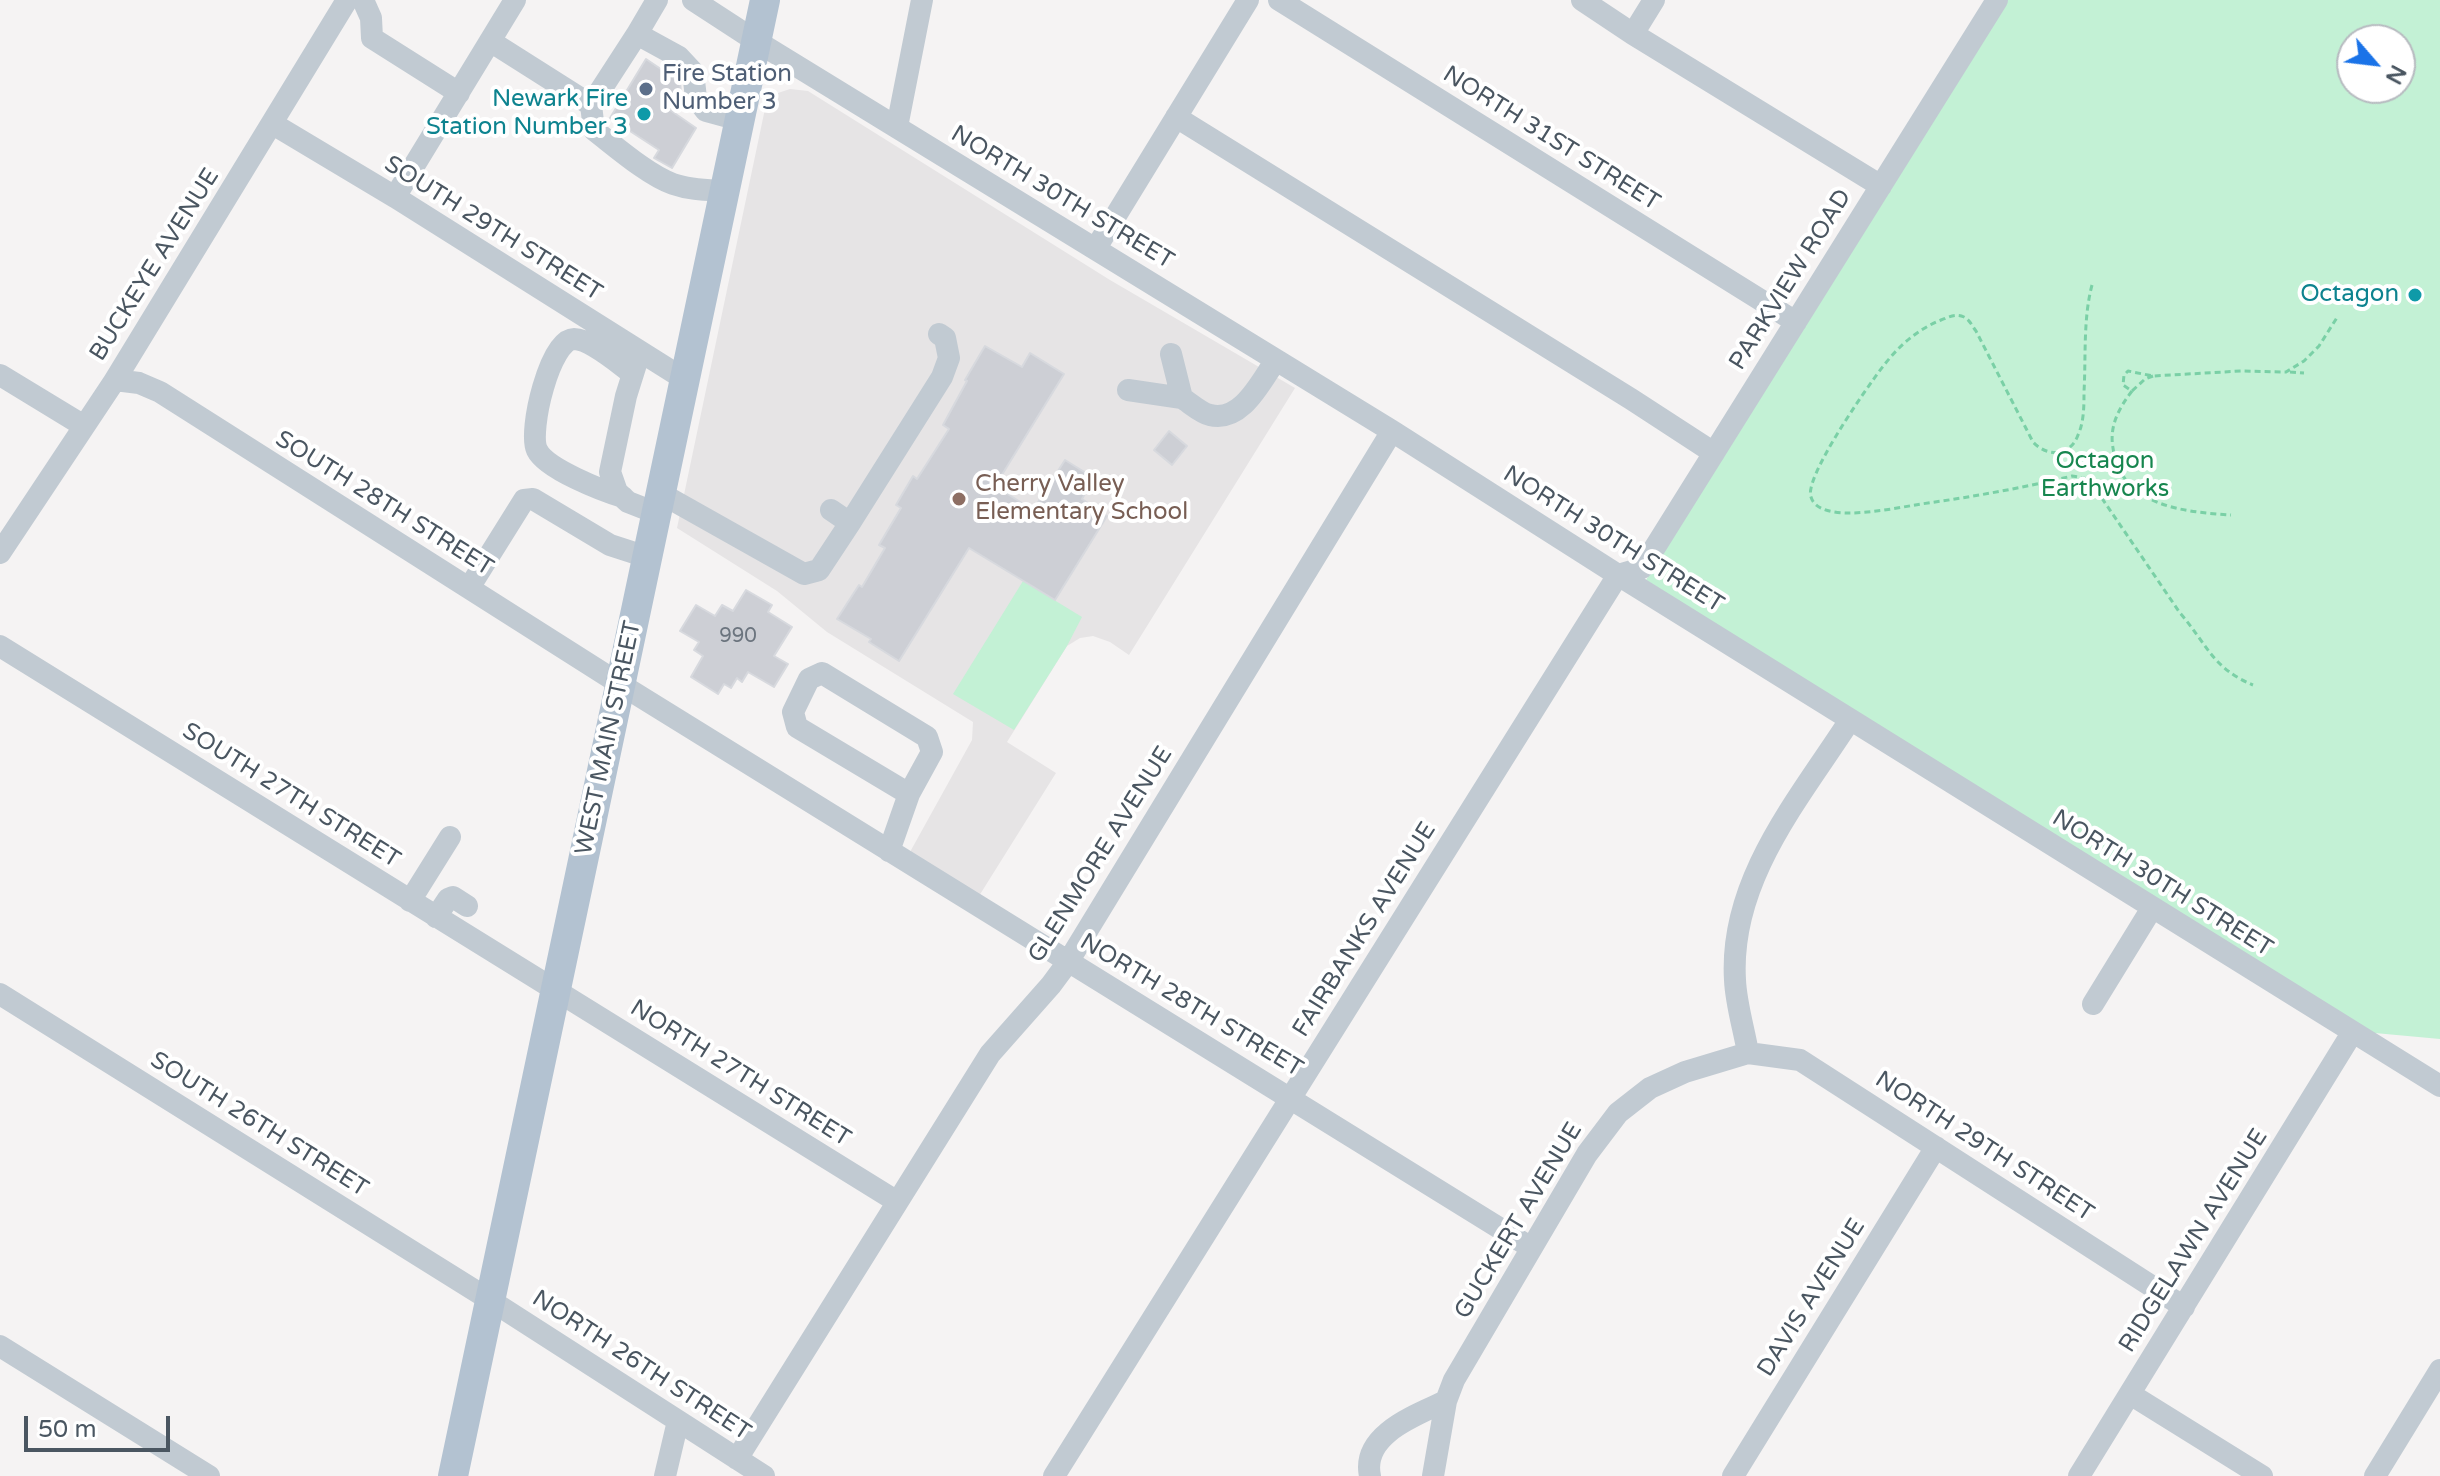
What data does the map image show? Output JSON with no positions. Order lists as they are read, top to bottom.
{
  "streets": {
    "main road": ["WEST MAIN STREET"],
    "street": [
      "NORTH 31ST STREET",
      "NORTH 30TH STREET",
      "SOUTH 29TH STREET",
      "BUCKEYE AVENUE",
      "PARKVIEW ROAD",
      "SOUTH 28TH STREET",
      "SOUTH 27TH STREET",
      "GLENMORE AVENUE",
      "FAIRBANKS AVENUE",
      "NORTH 28TH STREET",
      "NORTH 27TH STREET",
      "SOUTH 26TH STREET",
      "NORTH 29TH STREET",
      "GUCKERT AVENUE",
      "RIDGELAWN AVENUE",
      "DAVIS AVENUE",
      "NORTH 26TH STREET"
    ]
  },
  "crossings": [
    ["NORTH 31ST STREET", "PARKVIEW ROAD"],
    ["NORTH 30TH STREET", "PARKVIEW ROAD"],
    ["NORTH 30TH STREET", "WEST MAIN STREET"],
    ["NORTH 30TH STREET", "GLENMORE AVENUE"],
    ["NORTH 30TH STREET", "FAIRBANKS AVENUE"],
    ["NORTH 30TH STREET", "RIDGELAWN AVENUE"],
    ["SOUTH 29TH STREET", "BUCKEYE AVENUE"],
    ["SOUTH 29TH STREET", "WEST MAIN STREET"],
    ["BUCKEYE AVENUE", "SOUTH 28TH STREET"],
    ["PARKVIEW ROAD", "FAIRBANKS AVENUE"],
    ["SOUTH 28TH STREET", "WEST MAIN STREET"],
    ["SOUTH 28TH STREET", "NORTH 28TH STREET"],
    ["WEST MAIN STREET", "SOUTH 27TH STREET"],
    ["WEST MAIN STREET", "NORTH 28TH STREET"],
    ["WEST MAIN STREET", "NORTH 27TH STREET"],
    ["WEST MAIN STREET", "SOUTH 26TH STREET"],
    ["WEST MAIN STREET", "NORTH 26TH STREET"],
    ["SOUTH 27TH STREET", "NORTH 27TH STREET"],
    ["GLENMORE AVENUE", "NORTH 28TH STREET"],
    ["GLENMORE AVENUE", "NORTH 27TH STREET"],
    ["GLENMORE AVENUE", "NORTH 26TH STREET"],
    ["FAIRBANKS AVENUE", "NORTH 28TH STREET"],
    ["NORTH 28TH STREET", "GUCKERT AVENUE"],
    ["SOUTH 26TH STREET", "NORTH 26TH STREET"],
    ["NORTH 29TH STREET", "GUCKERT AVENUE"],
    ["NORTH 29TH STREET", "RIDGELAWN AVENUE"],
    ["NORTH 29TH STREET", "DAVIS AVENUE"]
  ],
  "parks": ["Octagon Earthworks"],
  "places": [
    "Fire Station Number 3",
    "Newark Fire Station Number 3",
    "Octagon",
    "Cherry Valley Elementary School"
  ],
  "house_numbers": ["990"],
  "scale_bar": "50 m",
  "north": "bottom right"
}
